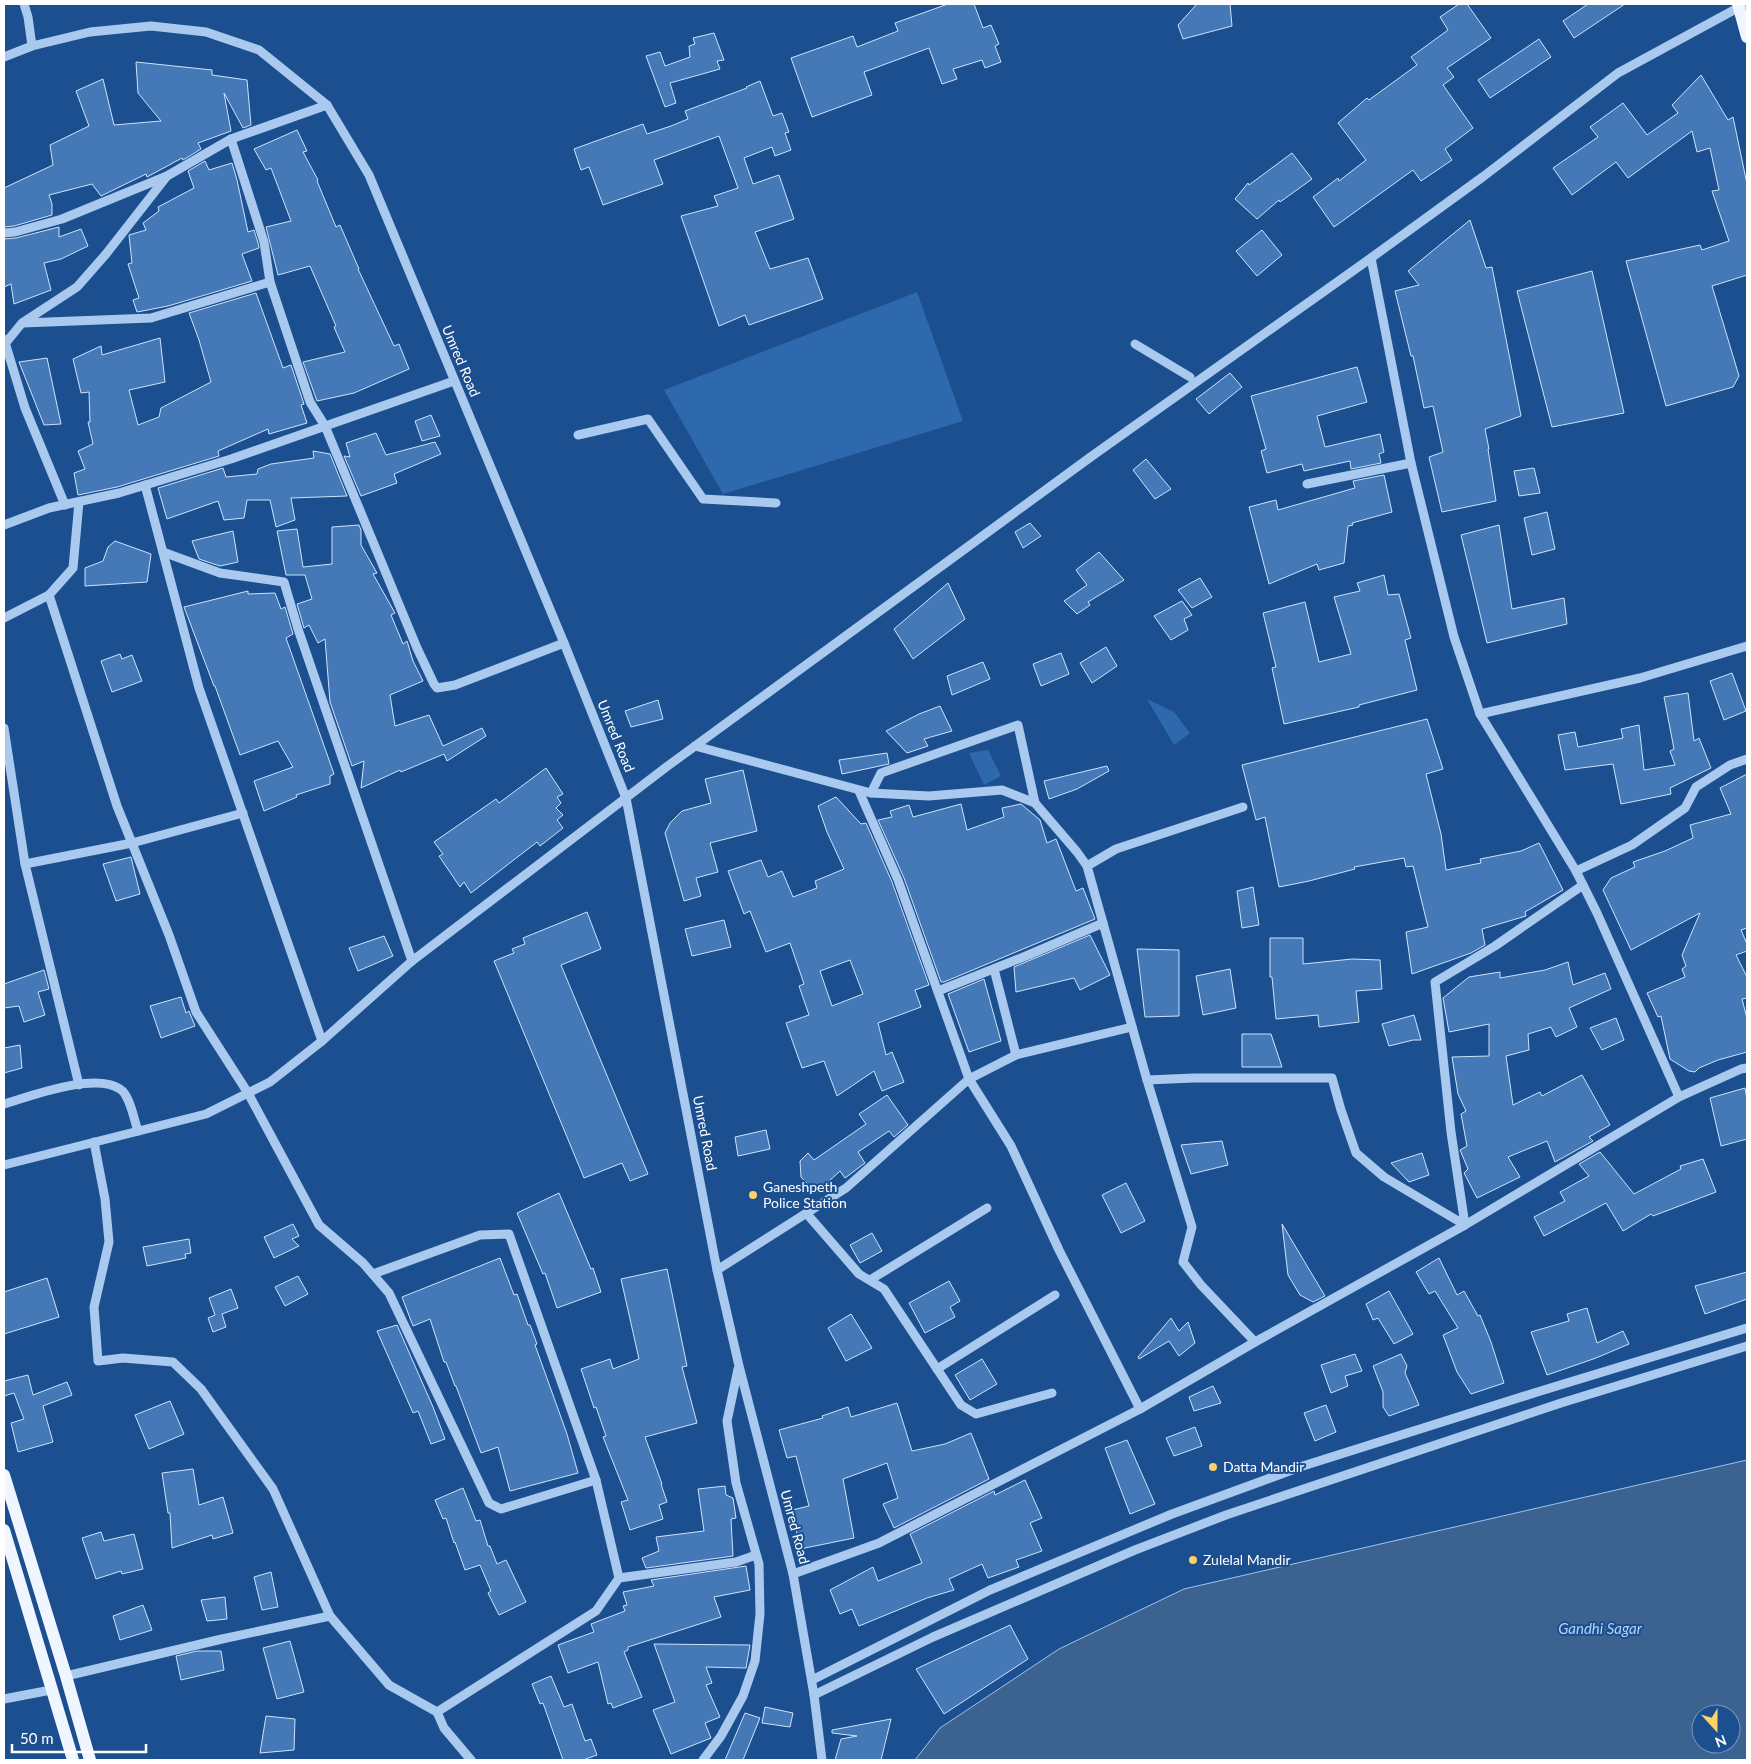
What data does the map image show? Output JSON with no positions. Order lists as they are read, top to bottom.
{
  "streets": {
    "street": ["Umred Road"]
  },
  "water": ["Gandhi Sagar"],
  "places": ["Ganeshpeth Police Station", "Datta Mandir", "Zulelal Mandir"],
  "scale_bar": "50 m",
  "north": "bottom"
}
